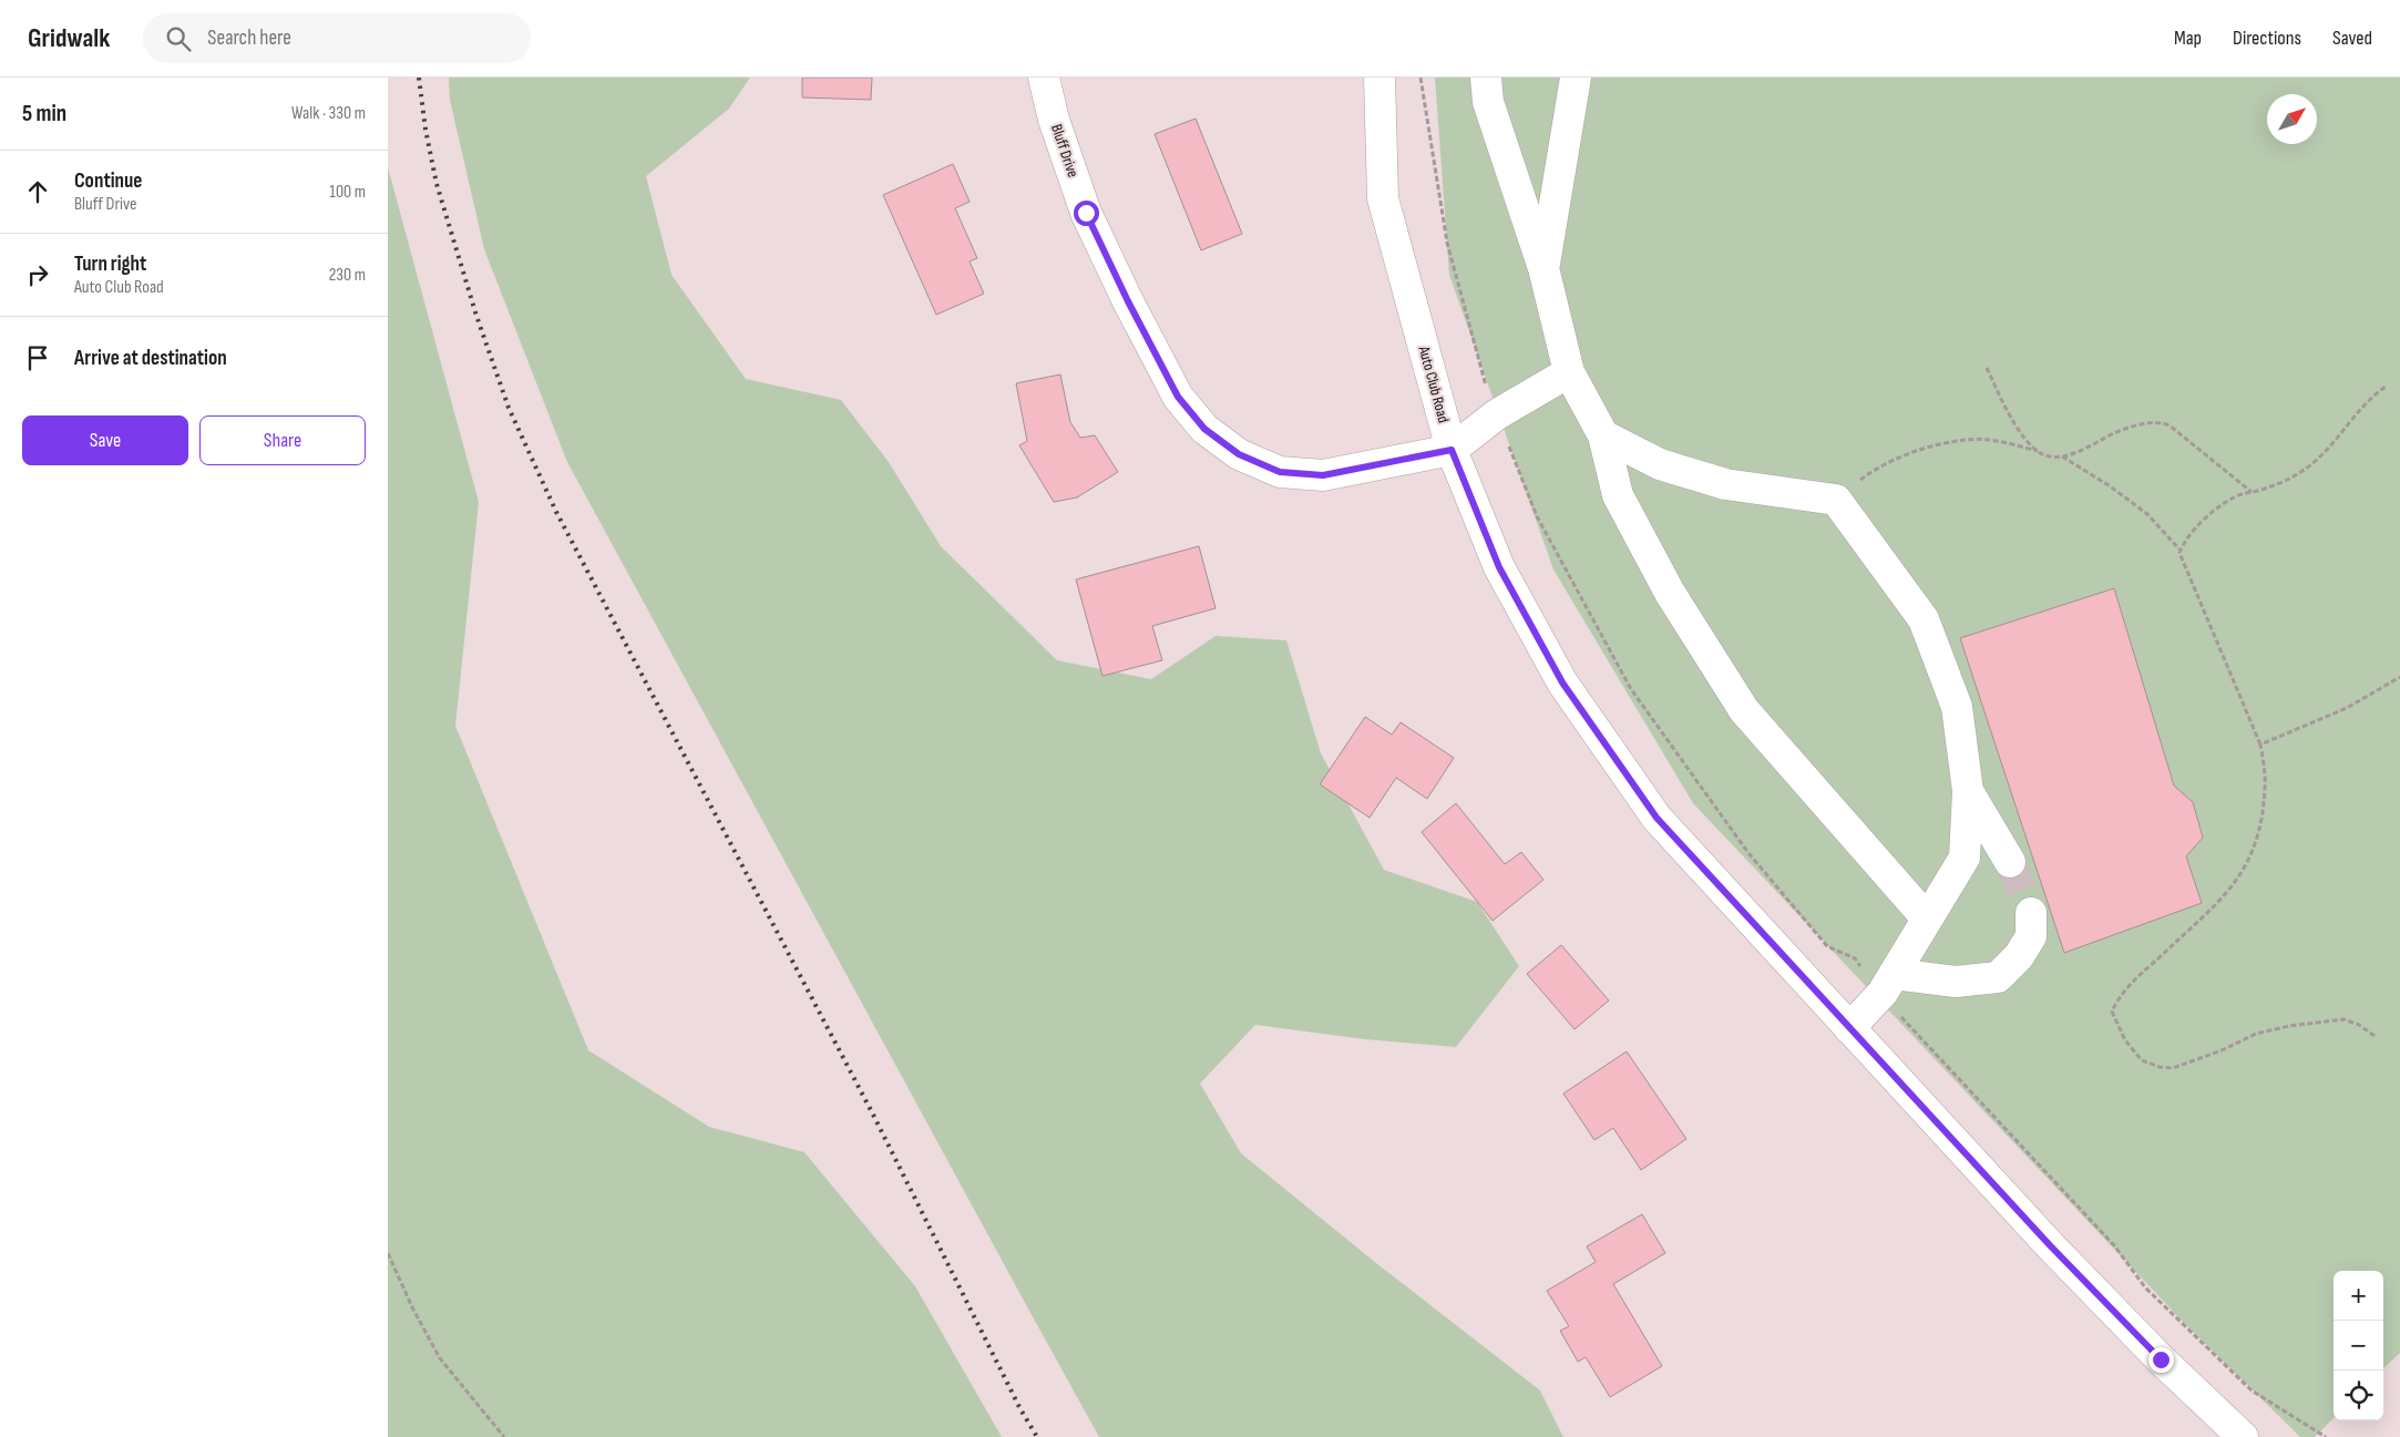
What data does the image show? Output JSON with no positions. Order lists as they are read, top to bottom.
{
  "streets": {
    "street": ["Bluff Drive", "Auto Club Road"]
  },
  "crossings": [
    ["Bluff Drive", "Auto Club Road"]
  ],
  "north": "top right",
  "page": {
    "header": "Gridwalk",
    "search": "Search here",
    "nav": ["Map", "Directions", "Saved"],
    "heading": ["5 min", "Walk · 330 m"],
    "list": [
      ["Continue", "Bluff Drive", "100 m"],
      ["Turn right", "Auto Club Road", "230 m"],
      "Arrive at destination"
    ],
    "buttons": ["Save", "Share"],
    "map_buttons": ["+", "−"]
  }
}
